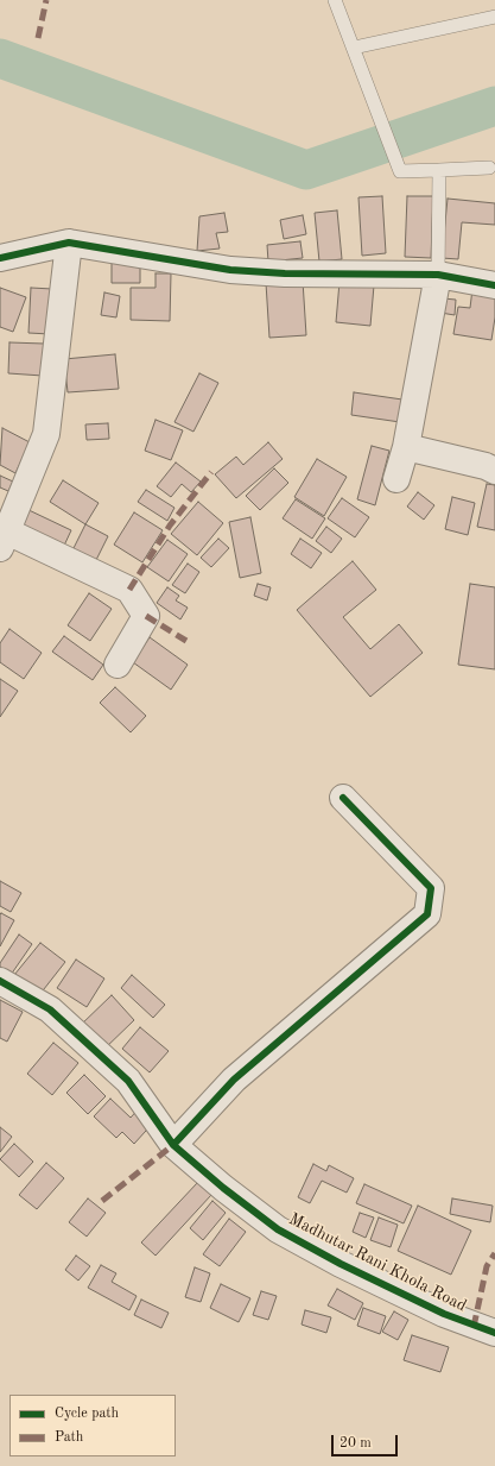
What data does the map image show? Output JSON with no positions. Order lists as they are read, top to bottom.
{
  "streets": {
    "street": ["Madhutar Rani Khola Road"]
  },
  "legend": ["Cycle path", "Path"],
  "scale_bar": "20 m"
}
